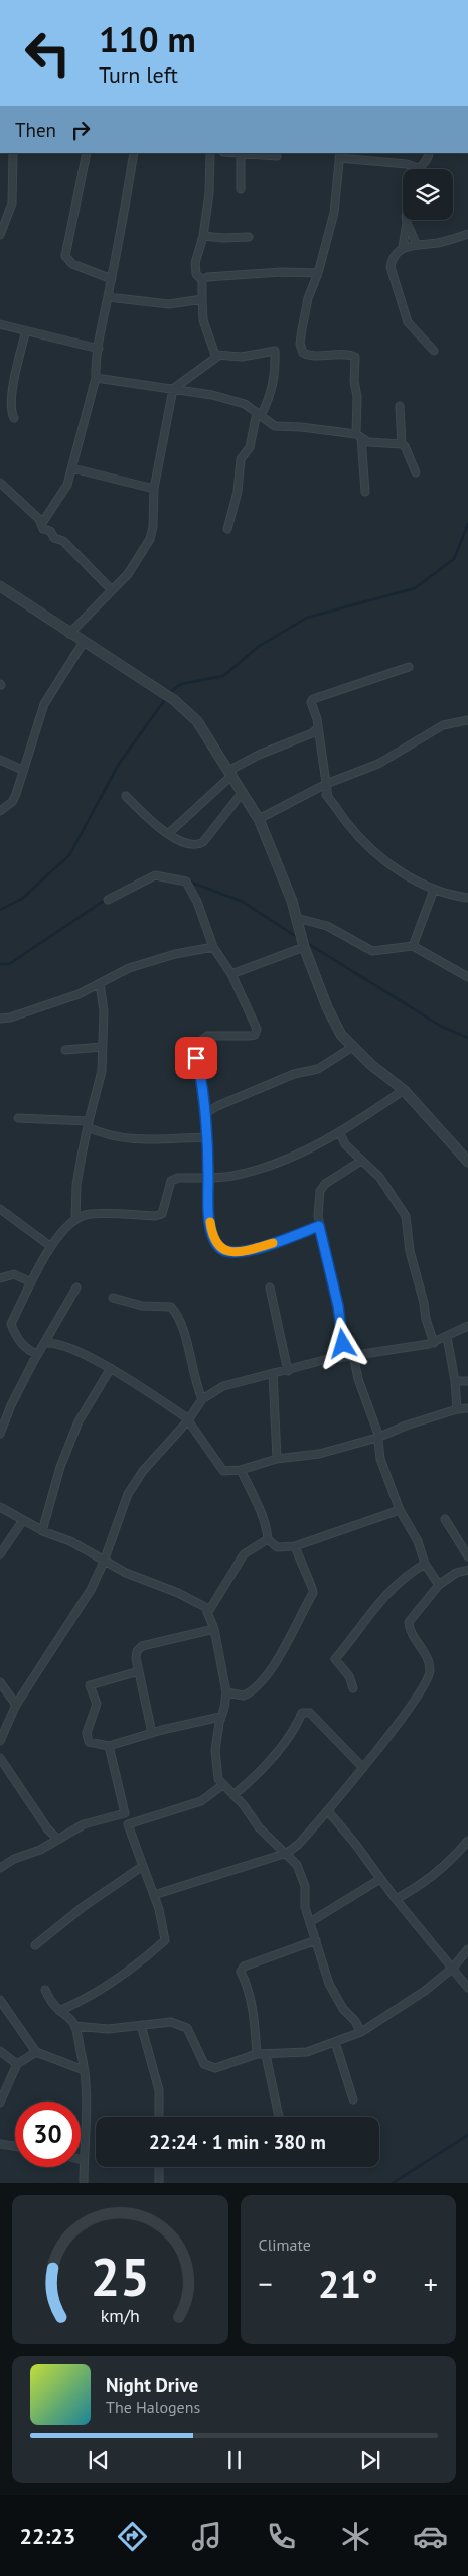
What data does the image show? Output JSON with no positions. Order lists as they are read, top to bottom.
{
  "page": {
    "turn": ["110 m", "Turn left"],
    "then": "Then",
    "limit": "30",
    "trip": "22:24 · 1 min · 380 m",
    "tile": "Climate",
    "heat": ["−", "21°", "+"],
    "song": ["Night Drive", "The Halogens"],
    "tabs": "22:23",
    "gauge": ["25", "km/h"]
  }
}
